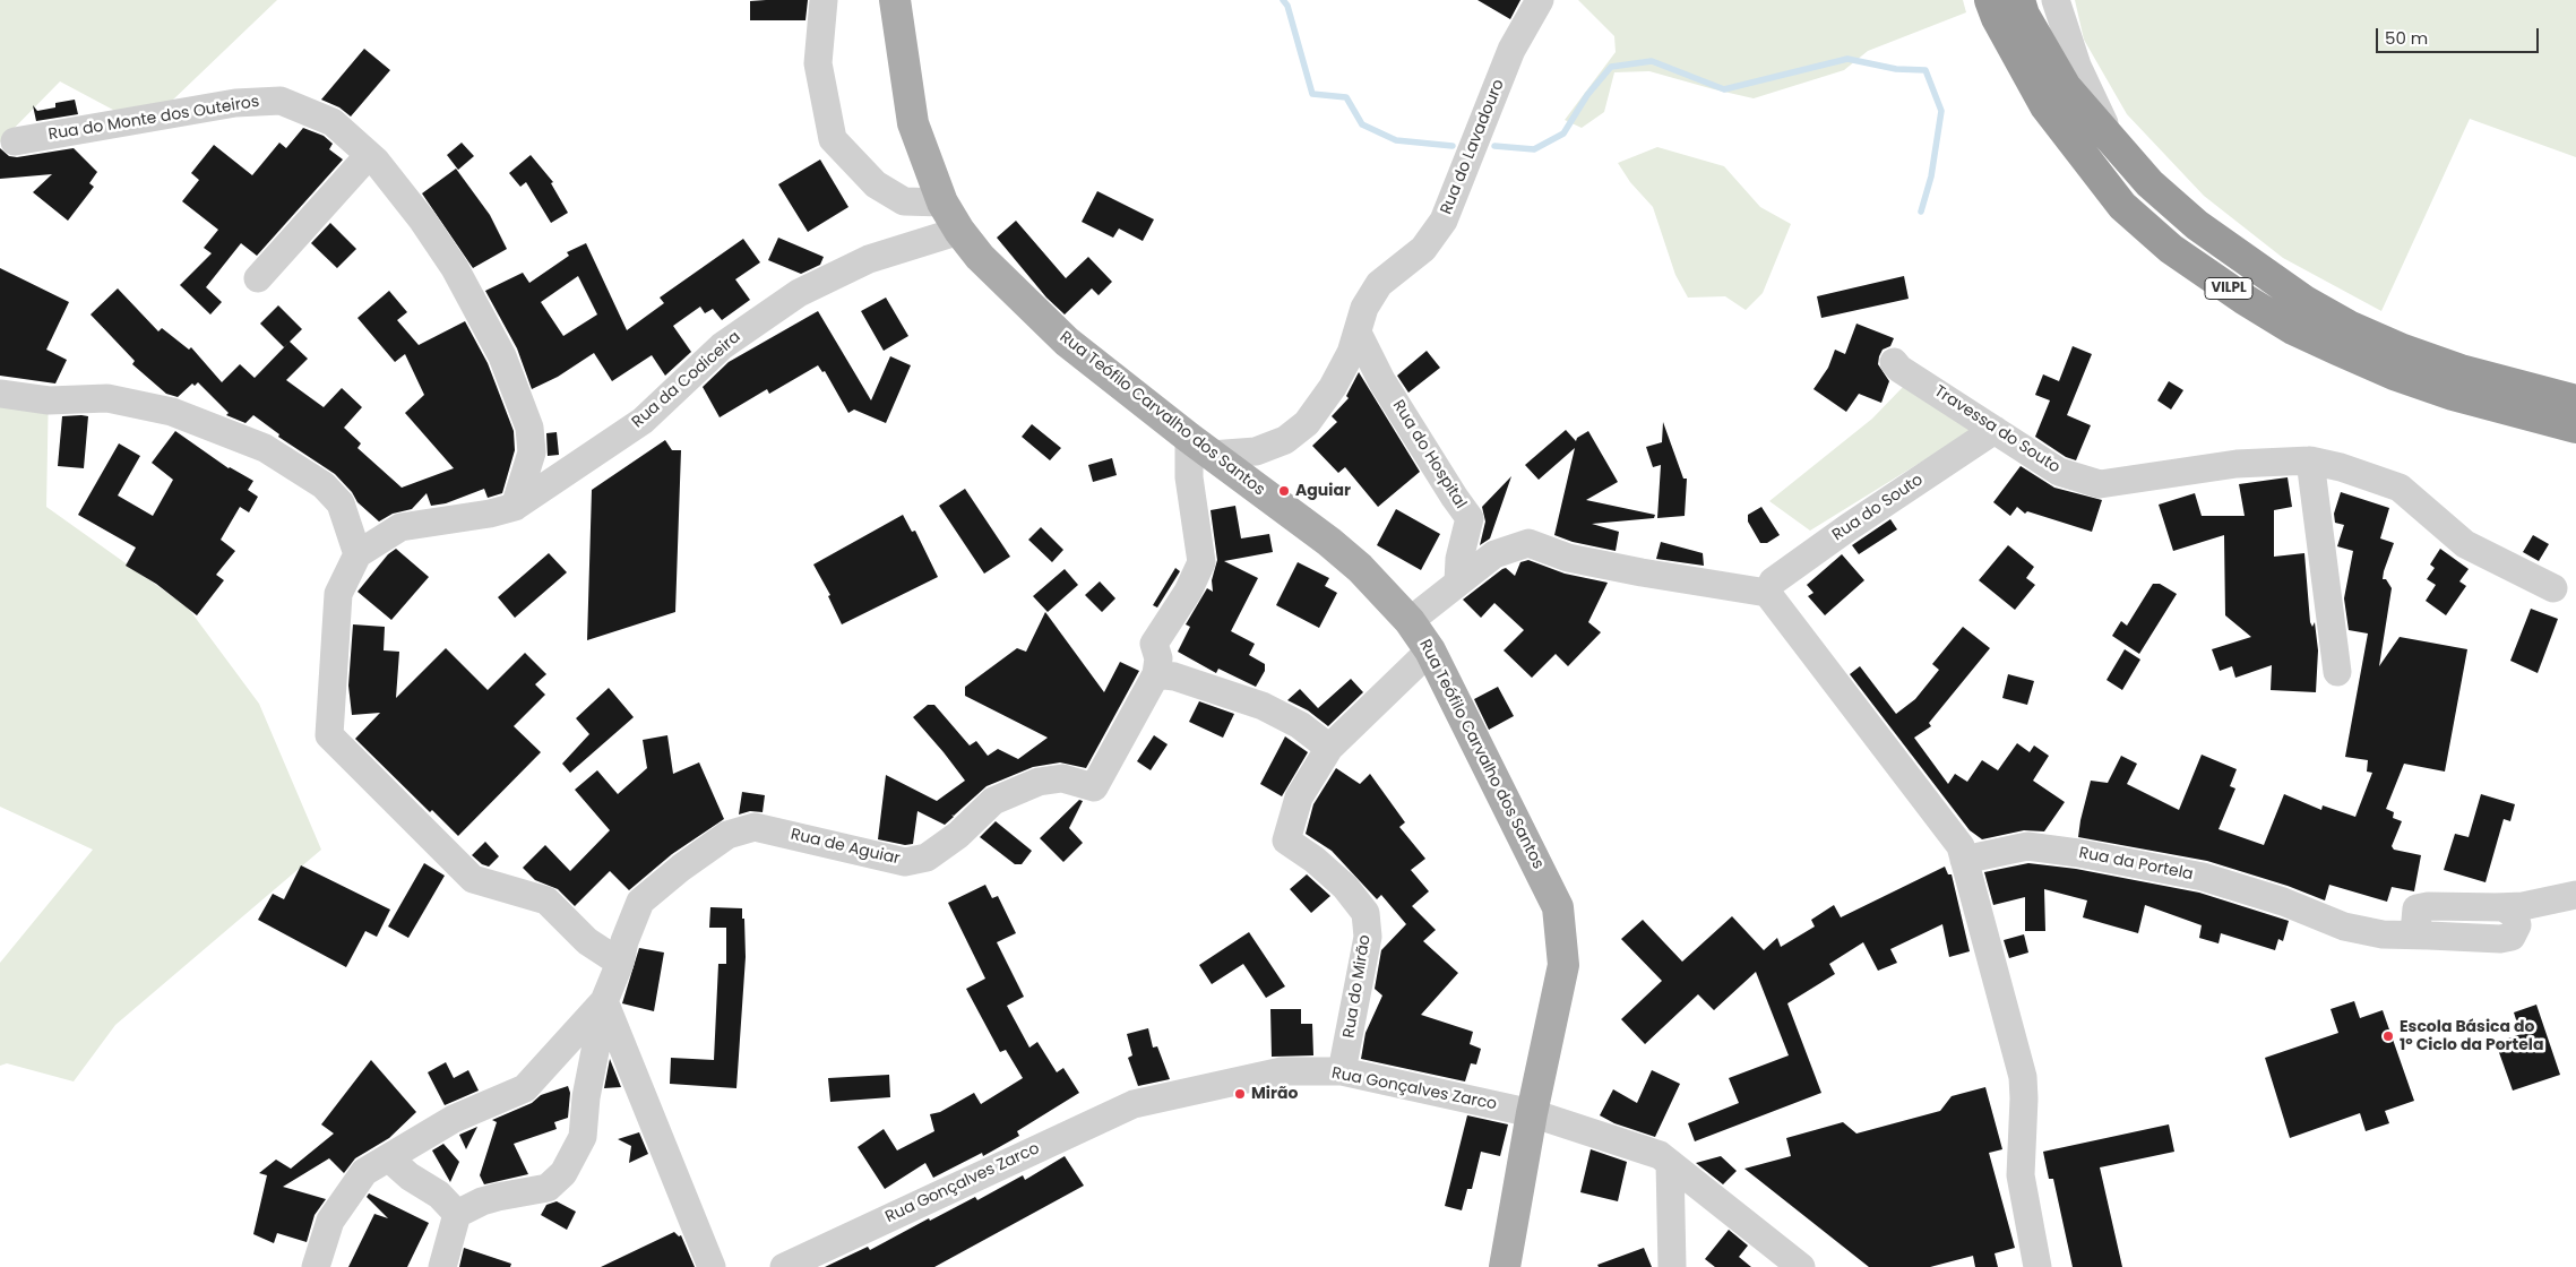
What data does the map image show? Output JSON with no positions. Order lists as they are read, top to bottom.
{
  "streets": {
    "highway": ["VILPL"],
    "main road": ["Rua Teófilo Carvalho dos Santos"],
    "street": [
      "Rua do Monte dos Outeiros",
      "Rua do Lavadouro",
      "Rua da Codiceira",
      "Travessa do Souto",
      "Rua do Hospital",
      "Rua do Souto",
      "Rua de Aguiar",
      "Rua da Portela",
      "Rua do Mirão",
      "Rua Gonçalves Zarco"
    ]
  },
  "crossings": [
    ["Rua do Monte dos Outeiros", "Rua da Codiceira"],
    ["Rua do Lavadouro", "Rua Teófilo Carvalho dos Santos"],
    ["Rua do Lavadouro", "Rua do Hospital"],
    ["Rua da Codiceira", "Rua Teófilo Carvalho dos Santos"],
    ["Rua Teófilo Carvalho dos Santos", "Rua do Mirão"],
    ["Rua Teófilo Carvalho dos Santos", "Rua Gonçalves Zarco"],
    ["Travessa do Souto", "Rua do Souto"],
    ["Rua do Mirão", "Rua Gonçalves Zarco"]
  ],
  "places": ["Aguiar", "Escola Básica do 1º Ciclo da Portela", "Mirão"],
  "scale_bar": "50 m"
}
